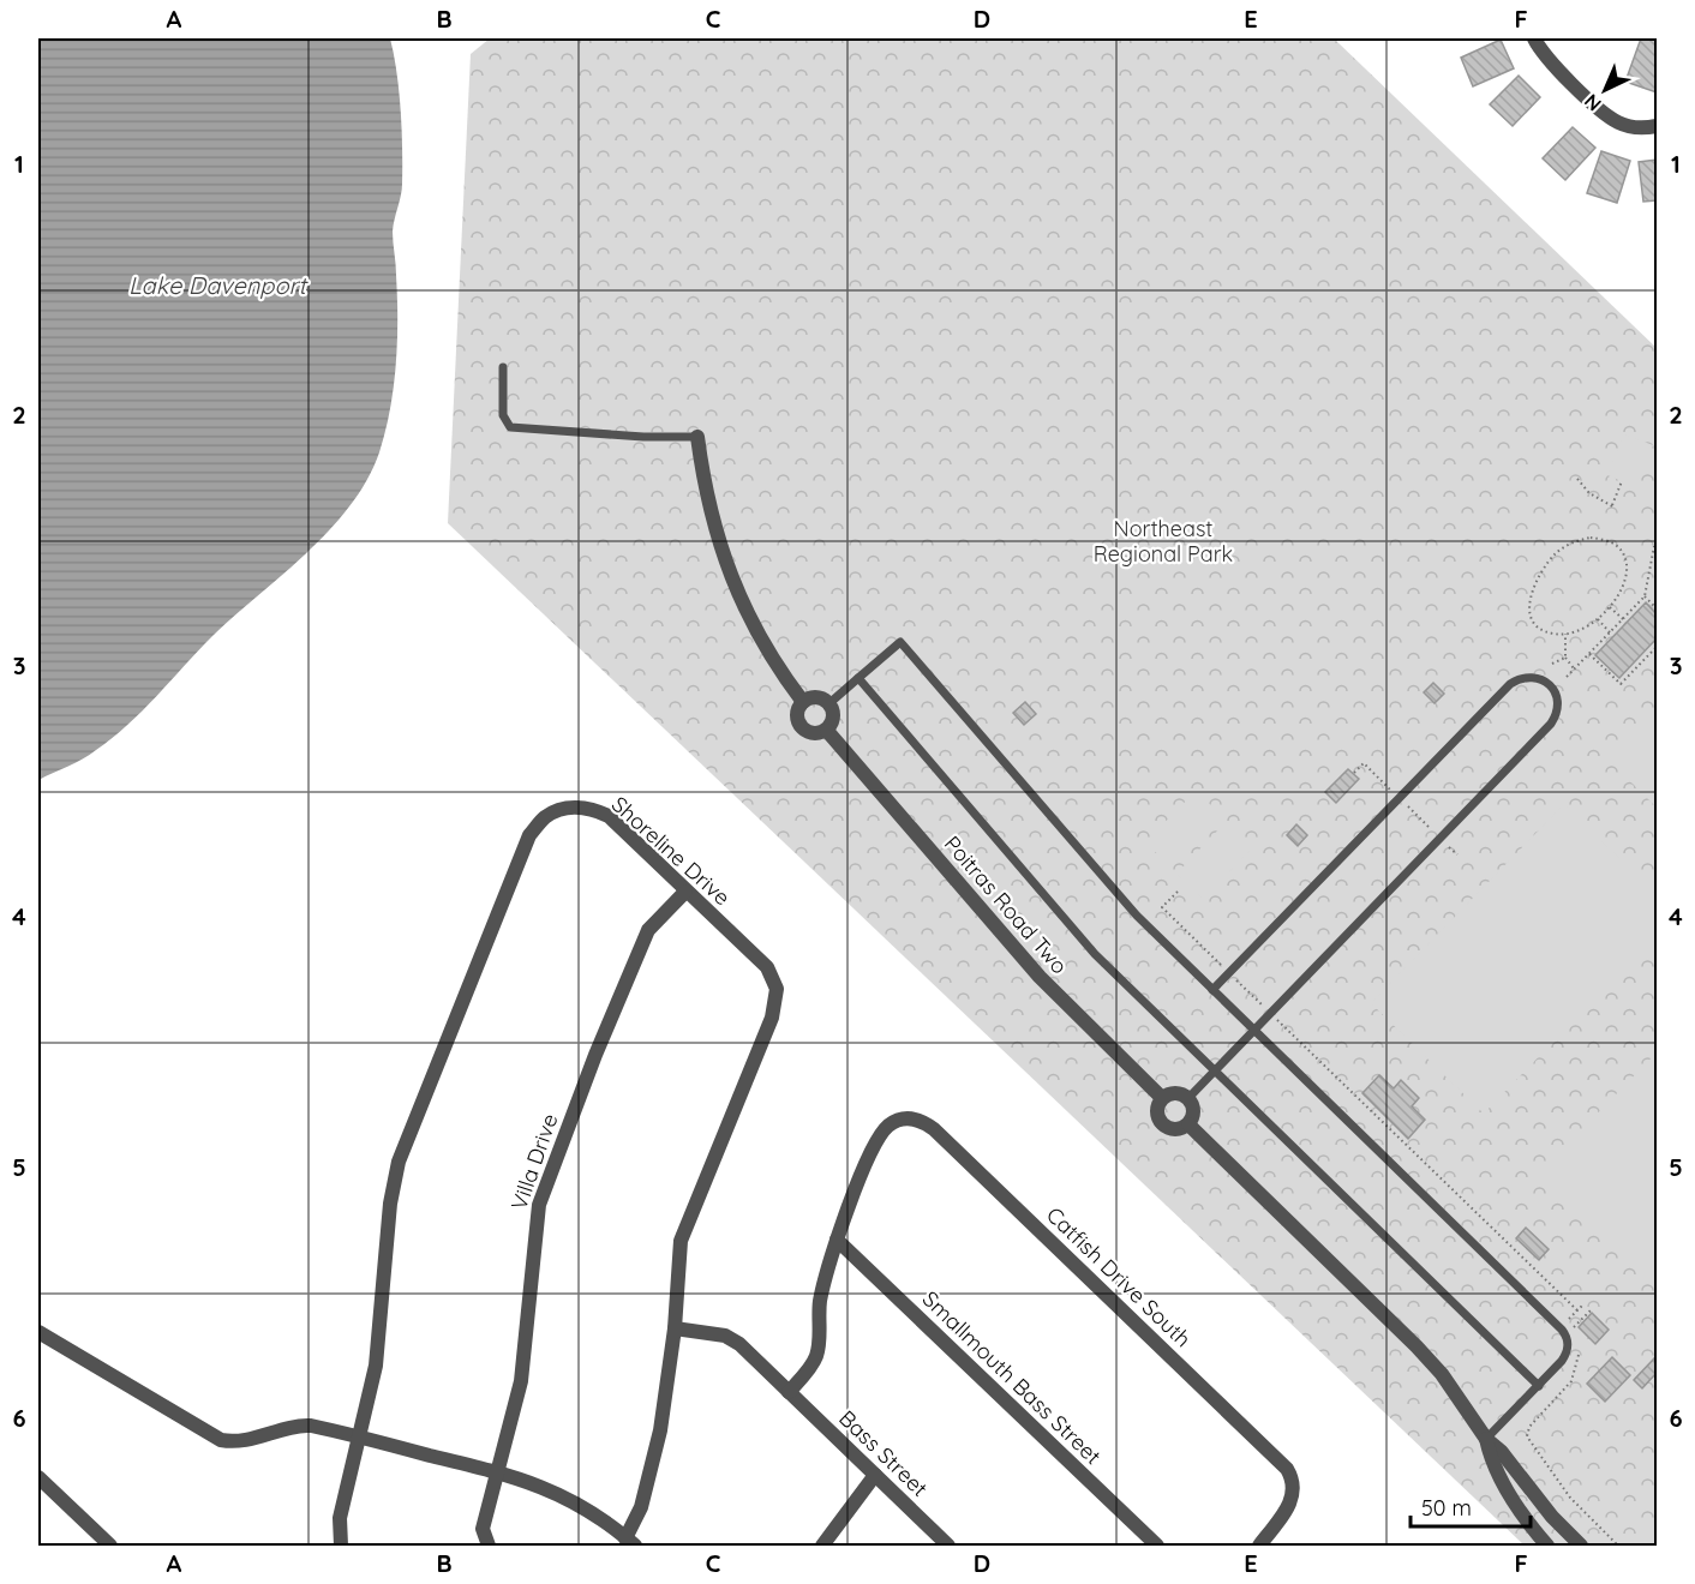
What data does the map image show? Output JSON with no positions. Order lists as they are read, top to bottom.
{
  "streets": {
    "street": [
      "Shoreline Drive",
      "Poitras Road Two",
      "Villa Drive",
      "Catfish Drive South",
      "Smallmouth Bass Street",
      "Bass Street"
    ]
  },
  "crossings": [
    ["Shoreline Drive", "Villa Drive"],
    ["Shoreline Drive", "Bass Street"],
    ["Catfish Drive South", "Smallmouth Bass Street"]
  ],
  "water": ["Lake Davenport"],
  "parks": ["Northeast Regional Park"],
  "scale_bar": "50 m",
  "north": "bottom left",
  "grid": {
    "columns": [
      "A",
      "B",
      "C",
      "D",
      "E",
      "F"
    ],
    "rows": [
      "1",
      "2",
      "3",
      "4",
      "5",
      "6"
    ]
  }
}
